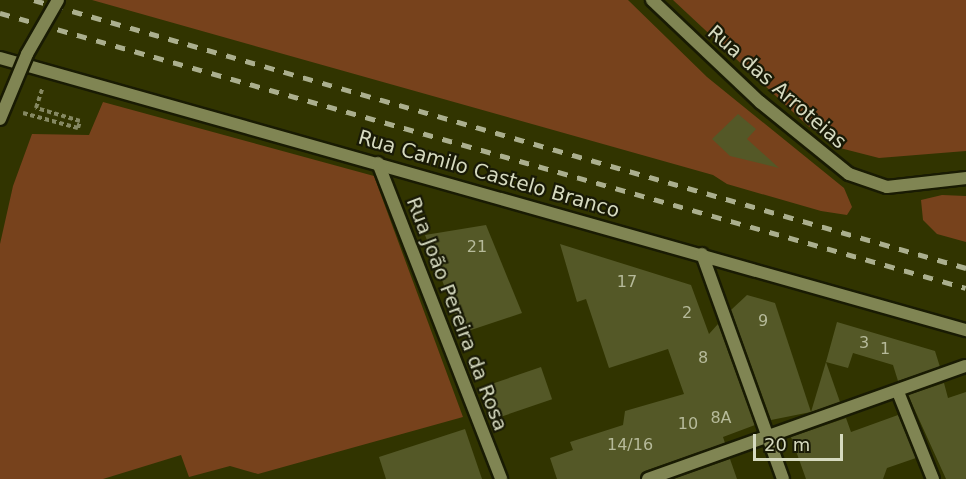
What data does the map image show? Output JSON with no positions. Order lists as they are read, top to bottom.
{
  "streets": {
    "street": ["Rua das Arroteias", "Rua Camilo Castelo Branco", "Rua João Pereira da Rosa"]
  },
  "crossings": [
    ["Rua Camilo Castelo Branco", "Rua João Pereira da Rosa"]
  ],
  "house_numbers": [
    "21",
    "17",
    "2",
    "9",
    "3",
    "1",
    "8",
    "8A",
    "10",
    "14/16"
  ],
  "scale_bar": "20 m"
}
